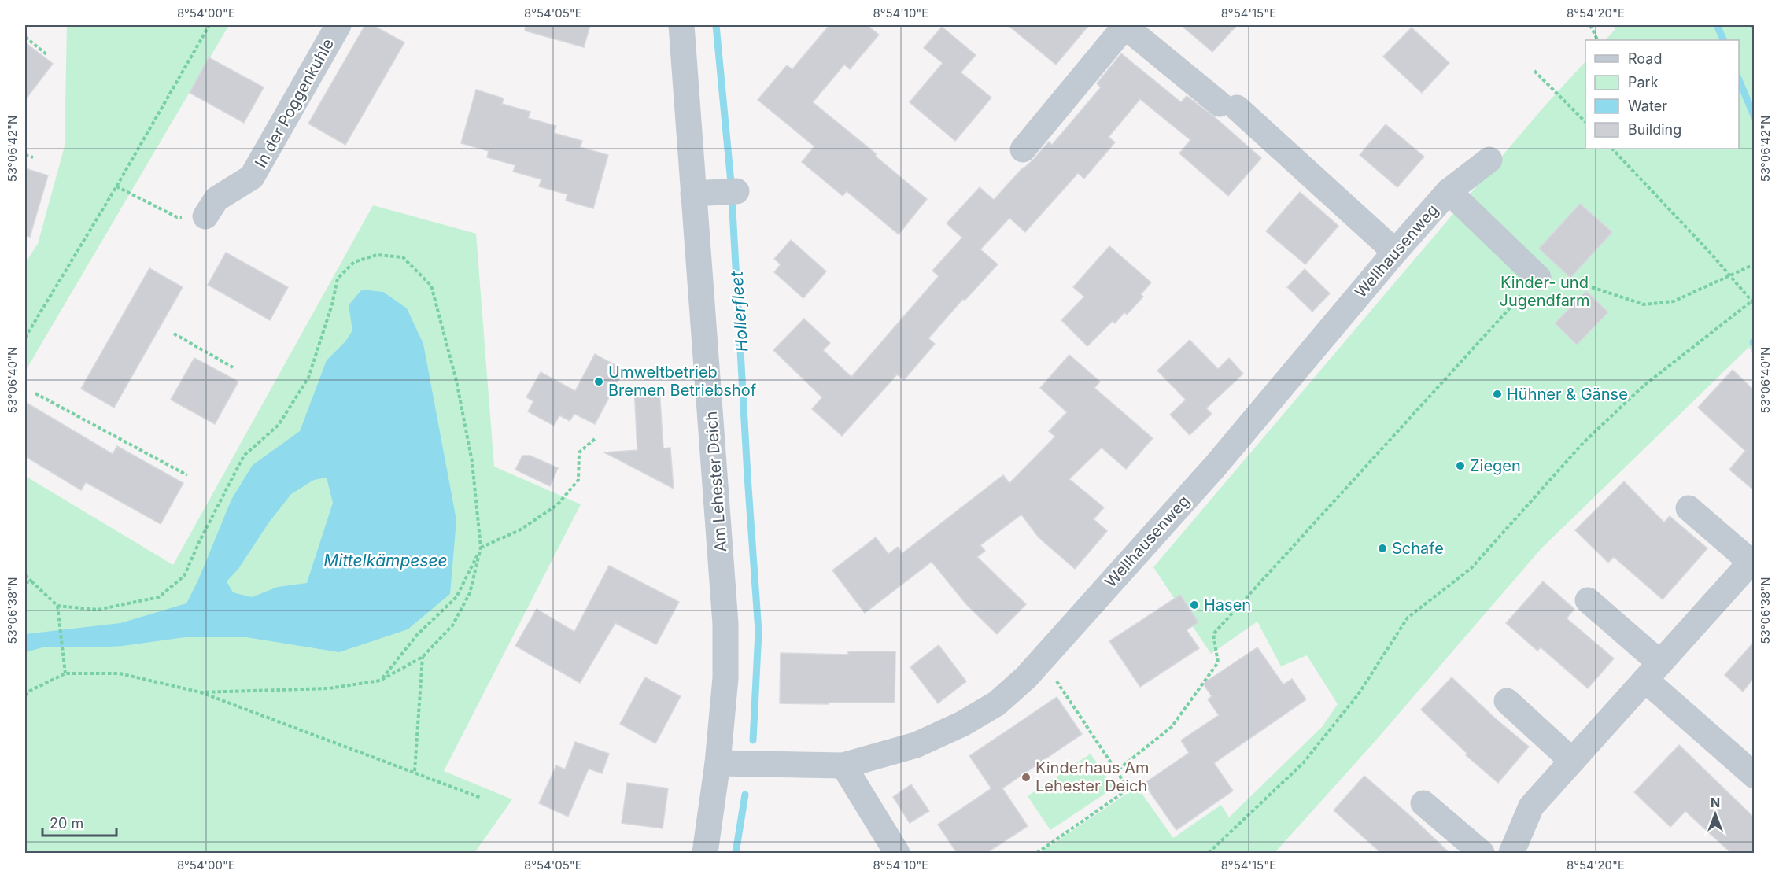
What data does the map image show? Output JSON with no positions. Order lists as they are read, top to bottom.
{
  "streets": {
    "street": ["In der Poggenkuhle", "Wellhausenweg", "Am Lehester Deich"]
  },
  "crossings": [
    ["Wellhausenweg", "Am Lehester Deich"]
  ],
  "water": ["Hollerfleet", "Mittelkämpesee"],
  "parks": ["Kinder- und Jugendfarm"],
  "places": [
    "Umweltbetrieb Bremen Betriebshof",
    "Hühner & Gänse",
    "Ziegen",
    "Schafe",
    "Hasen",
    "Kinderhaus Am Lehester Deich"
  ],
  "legend": [
    "Road",
    "Park",
    "Water",
    "Building"
  ],
  "scale_bar": "20 m",
  "north": "top",
  "coordinates": [
    "8°54'00\"E",
    "8°54'05\"E",
    "8°54'10\"E",
    "8°54'15\"E",
    "8°54'20\"E",
    "53°06'42\"N",
    "53°06'40\"N",
    "53°06'38\"N"
  ]
}
